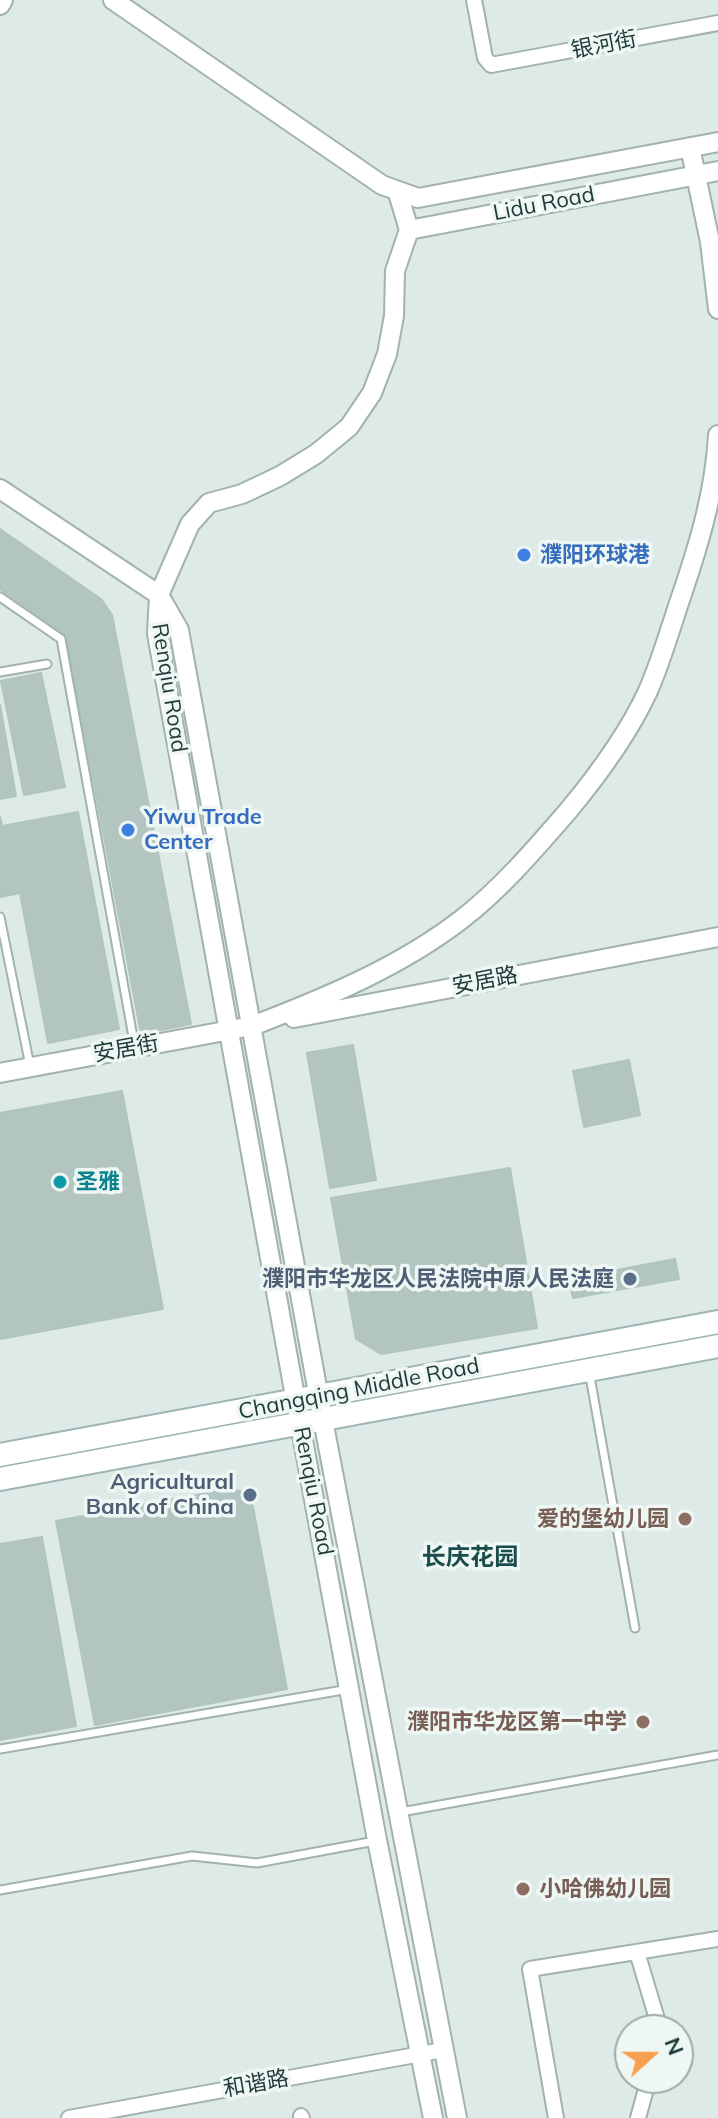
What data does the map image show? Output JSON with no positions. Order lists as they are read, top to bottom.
{
  "streets": {
    "main road": ["Changqing Middle Road"],
    "street": [
      "银河街",
      "Lidu Road",
      "Renqiu Road",
      "安居路",
      "安居街",
      "和谐路"
    ]
  },
  "crossings": [
    ["Renqiu Road", "安居路"],
    ["Renqiu Road", "安居街"],
    ["Renqiu Road", "Changqing Middle Road"],
    ["Renqiu Road", "和谐路"],
    ["安居路", "安居街"]
  ],
  "districts": ["长庆花园"],
  "places": [
    "濮阳环球港",
    "Yiwu Trade Center",
    "圣雅",
    "濮阳市华龙区人民法院中原人民法庭",
    "Agricultural Bank of China",
    "爱的堡幼儿园",
    "濮阳市华龙区第一中学",
    "小哈佛幼儿园"
  ],
  "north": "right"
}
